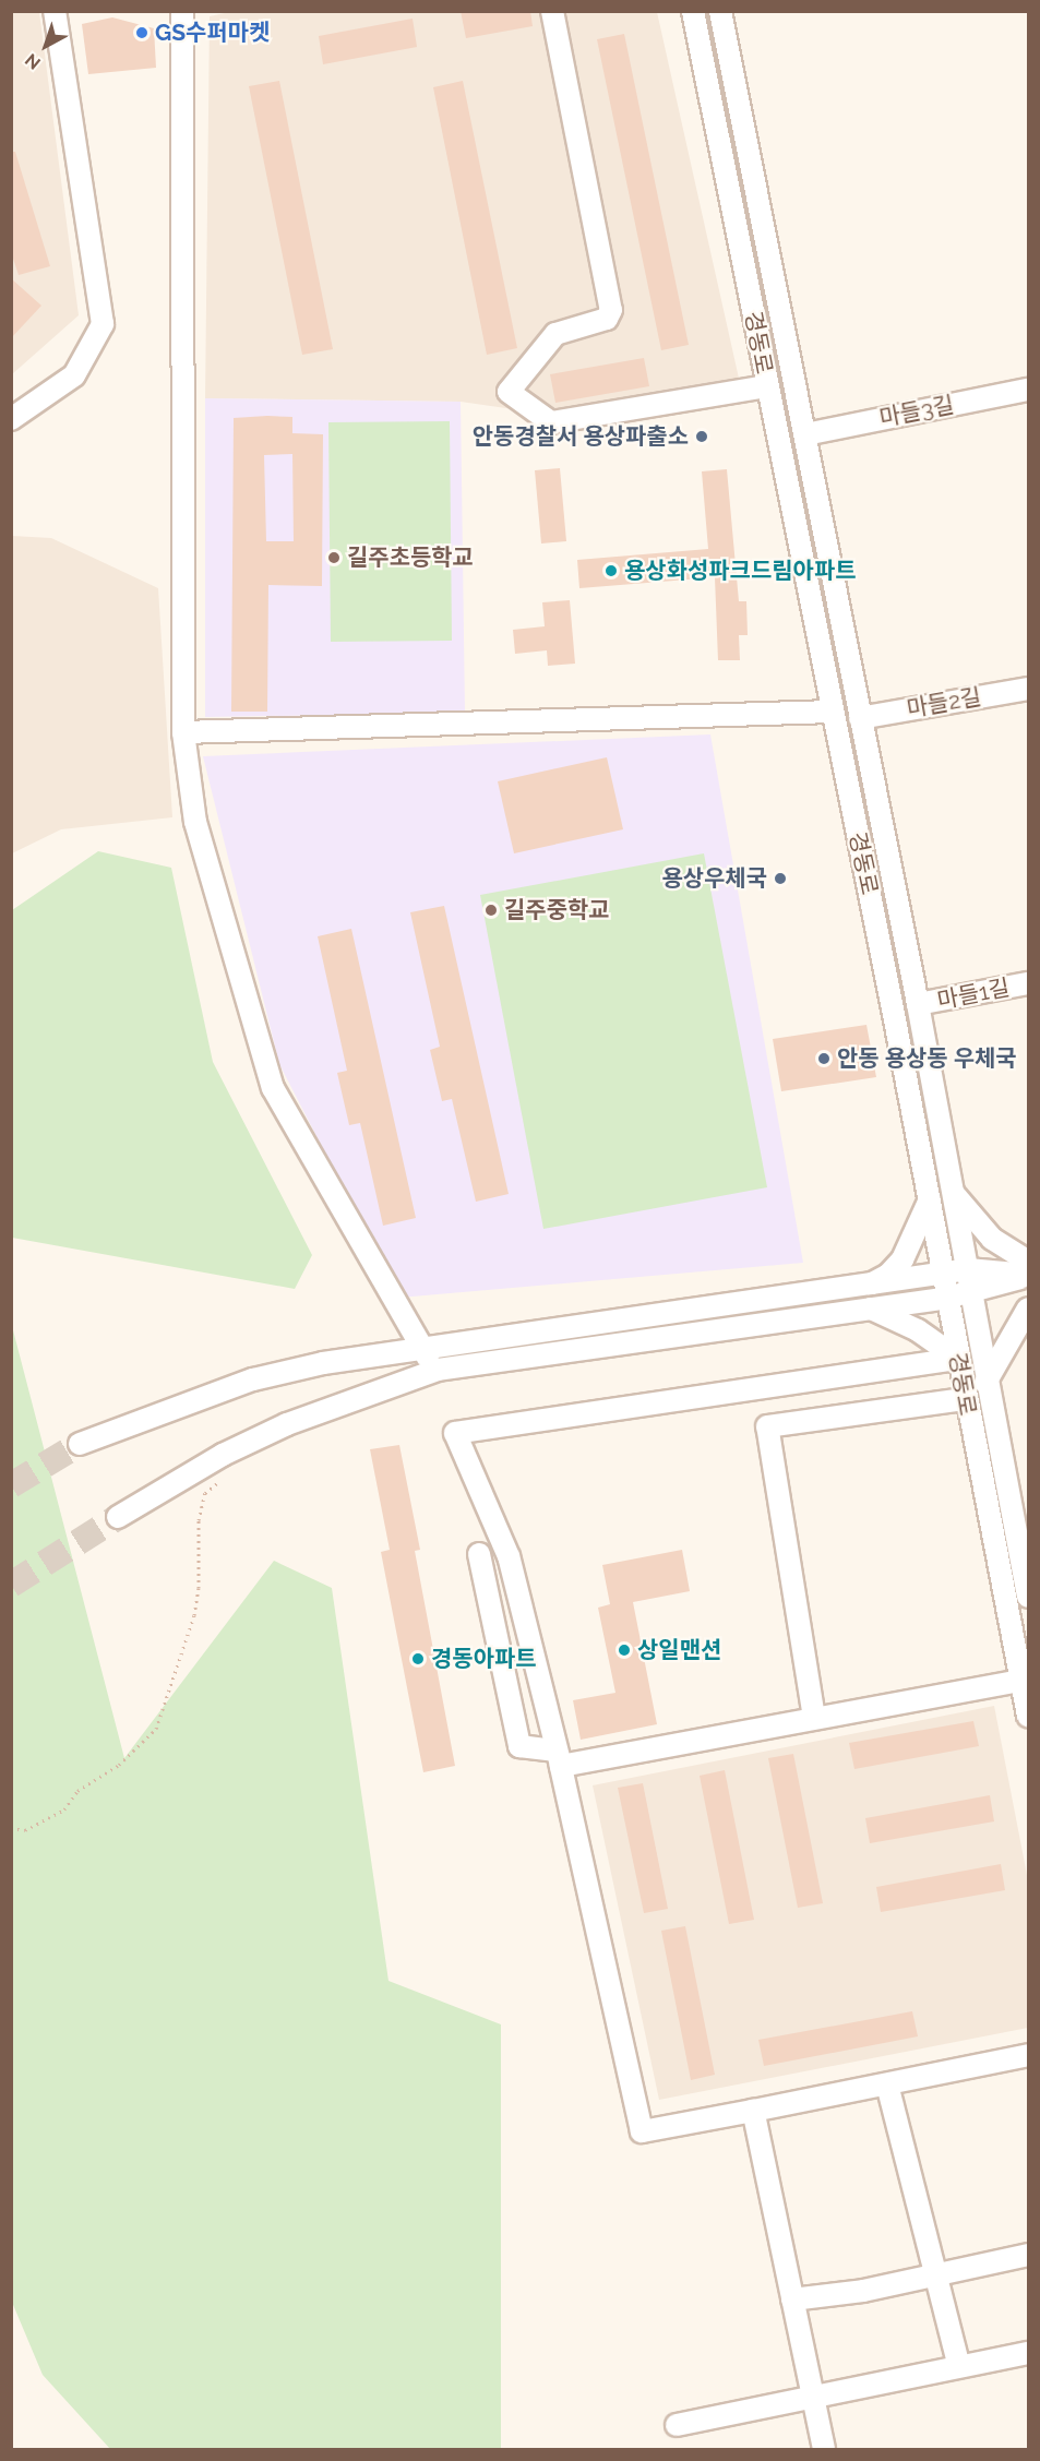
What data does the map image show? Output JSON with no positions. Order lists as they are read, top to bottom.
{
  "streets": {
    "street": [
      "경동로",
      "마들3길",
      "마들2길",
      "마들1길"
    ]
  },
  "crossings": [
    ["경동로", "마들3길"],
    ["경동로", "마들2길"],
    ["경동로", "마들1길"]
  ],
  "places": [
    "GS수퍼마켓",
    "안동경찰서 용상파출소",
    "길주초등학교",
    "용상화성파크드림아파트",
    "용상우체국",
    "길주중학교",
    "안동 용상동 우체국",
    "상일맨션",
    "경동아파트"
  ],
  "north": "bottom left"
}
